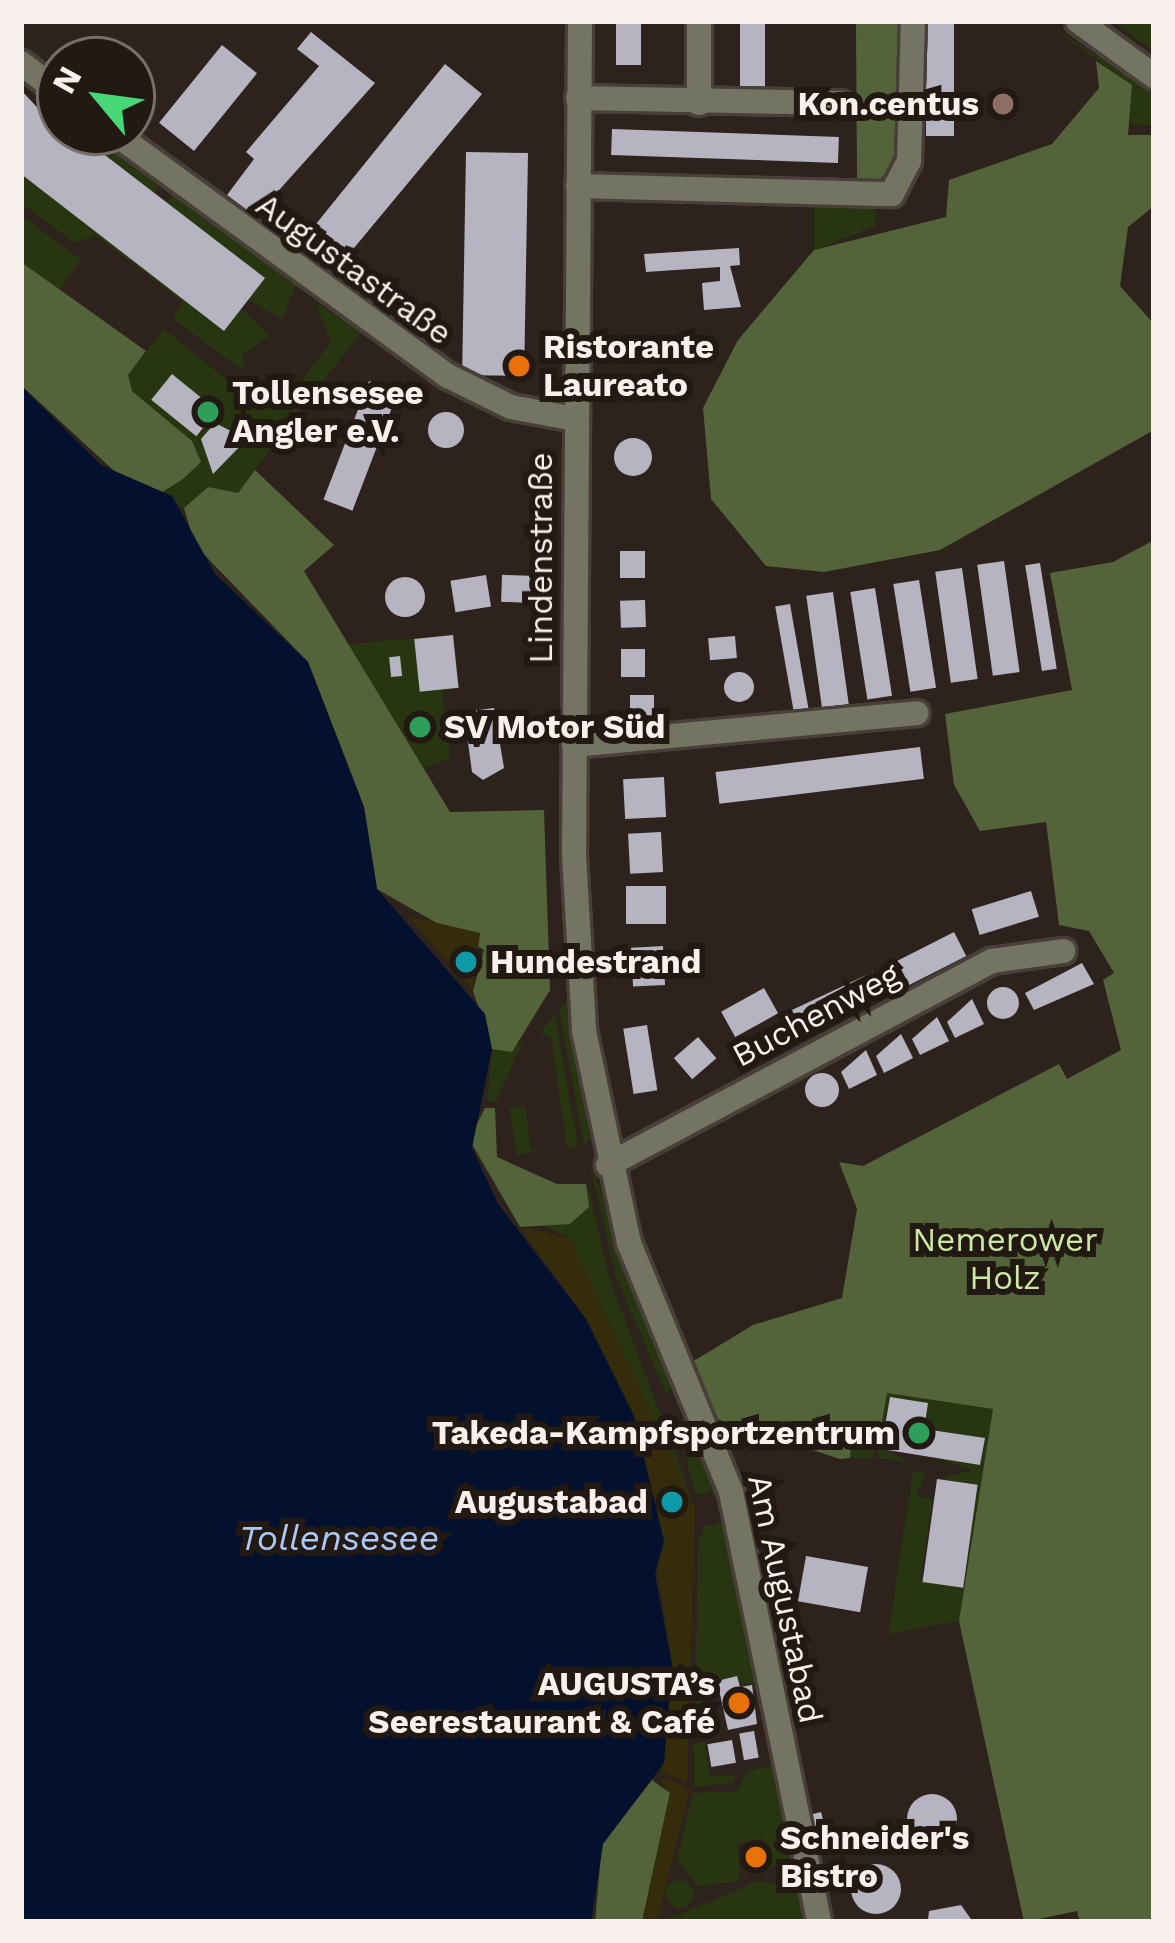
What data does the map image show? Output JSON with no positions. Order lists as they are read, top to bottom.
{
  "streets": {
    "street": [
      "Augustastraße",
      "Lindenstraße",
      "Buchenweg",
      "Am Augustabad"
    ]
  },
  "crossings": [
    ["Augustastraße", "Lindenstraße"],
    ["Lindenstraße", "Buchenweg"],
    ["Lindenstraße", "Am Augustabad"],
    ["Buchenweg", "Am Augustabad"]
  ],
  "water": ["Tollensesee"],
  "parks": ["Nemerower Holz"],
  "places": [
    "Kon.centus",
    "Ristorante Laureato",
    "Tollensesee Angler e.V.",
    "SV Motor Süd",
    "Hundestrand",
    "Takeda-Kampfsportzentrum",
    "Augustabad",
    "AUGUSTA’s Seerestaurant & Café",
    "Schneider's Bistro"
  ],
  "north": "top left"
}
